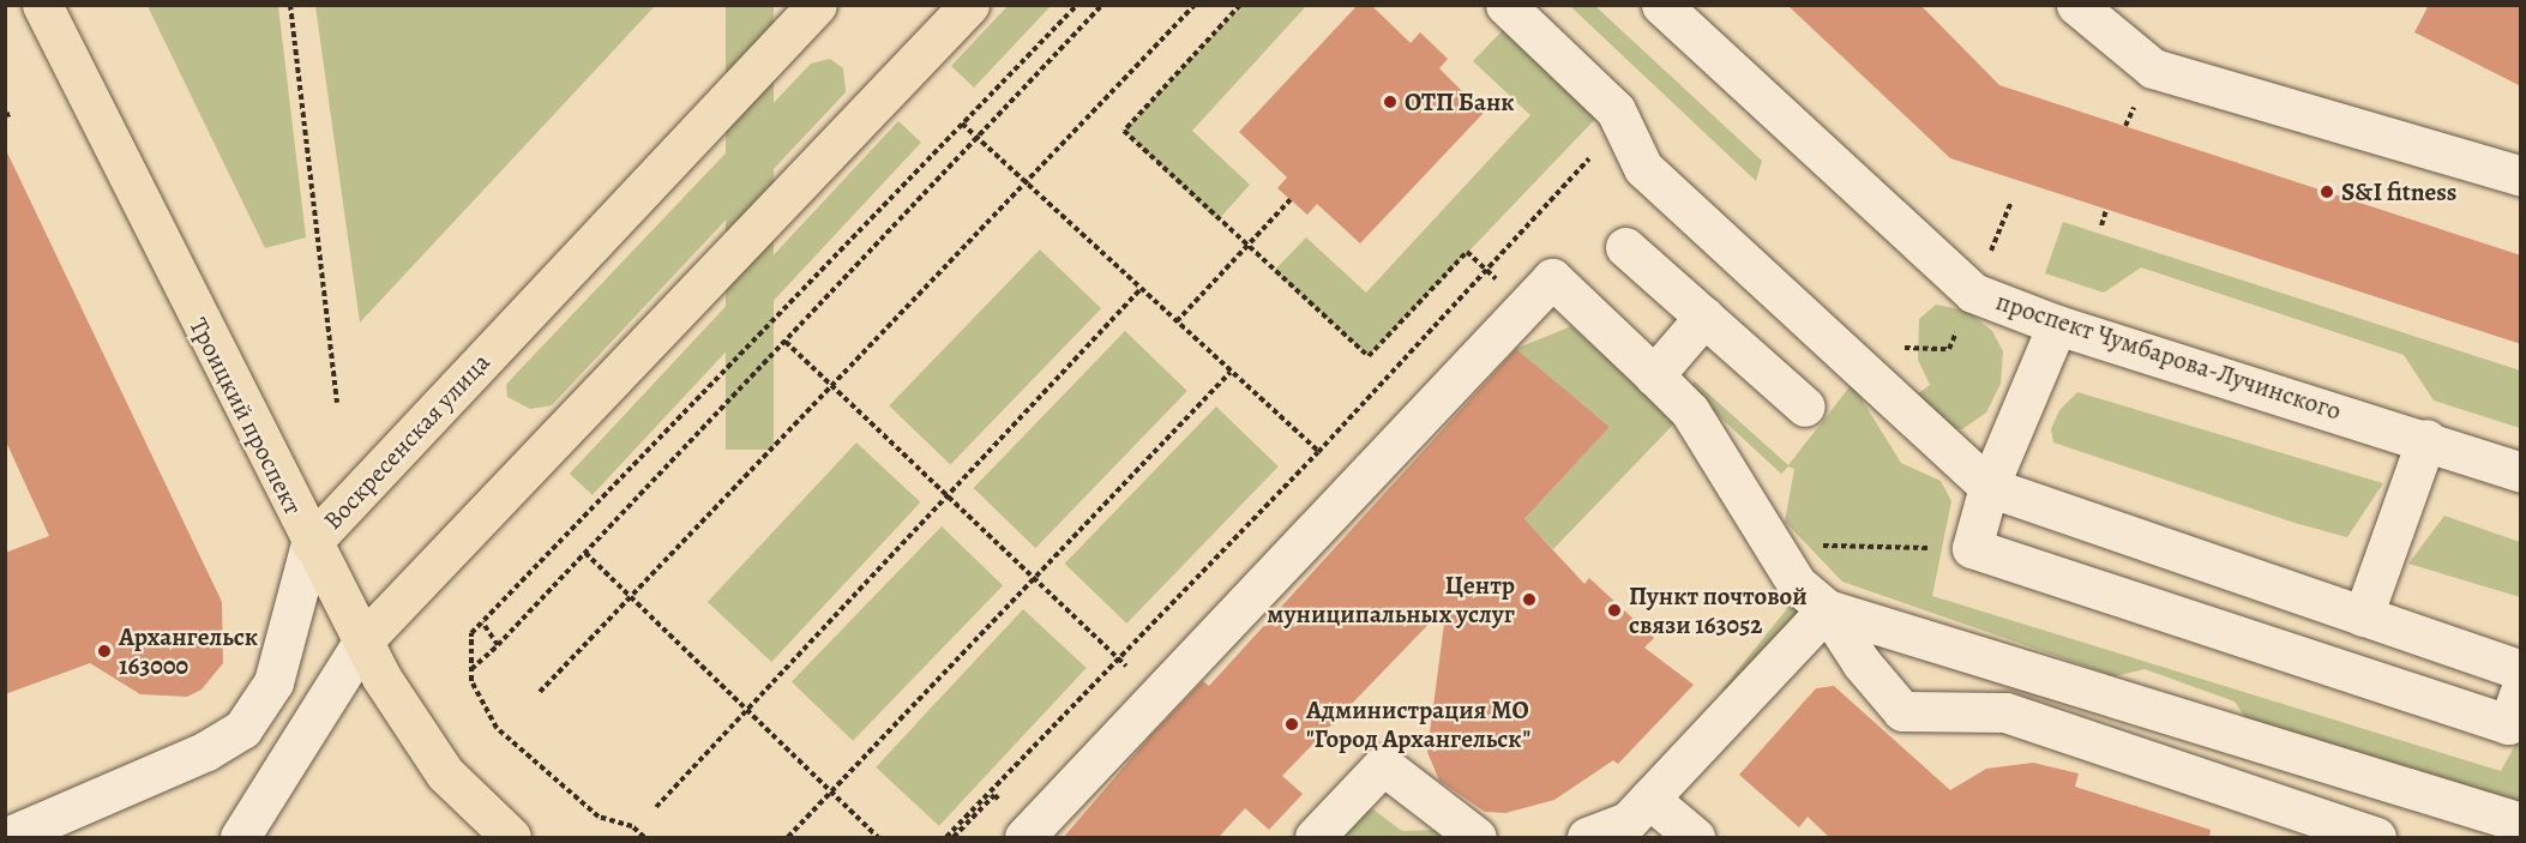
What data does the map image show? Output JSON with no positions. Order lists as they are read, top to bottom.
{
  "streets": {
    "main road": ["Троицкий проспект", "Воскресенская улица"],
    "street": ["проспект Чумбарова-Лучинского"]
  },
  "crossings": [
    ["Троицкий проспект", "Воскресенская улица"]
  ],
  "places": [
    "ОТП Банк",
    "S&I fitness",
    "Центр муниципальных услуг",
    "Пункт почтовой связи 163052",
    "Архангельск 163000",
    "Администрация МО \"Город Архангельск\""
  ]
}
